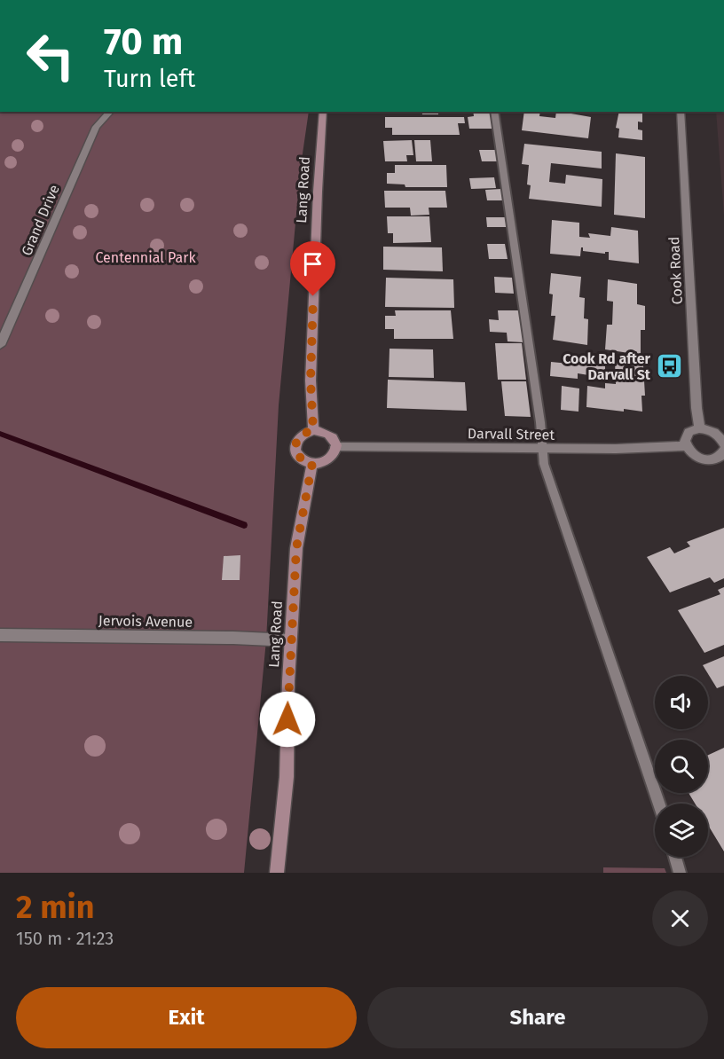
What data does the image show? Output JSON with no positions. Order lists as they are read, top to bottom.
{
  "streets": {
    "street": [
      "Lang Road",
      "Grand Drive",
      "Cook Road",
      "Darvall Street",
      "Jervois Avenue"
    ]
  },
  "crossings": [
    ["Lang Road", "Darvall Street"],
    ["Lang Road", "Jervois Avenue"]
  ],
  "parks": ["Centennial Park"],
  "places": {
    "bus stop": ["Cook Rd after Darvall St"]
  },
  "page": {
    "turn": ["70 m", "Turn left"],
    "heading": ["2 min", "150 m · 21:23"],
    "buttons": ["Exit", "Share"]
  }
}
